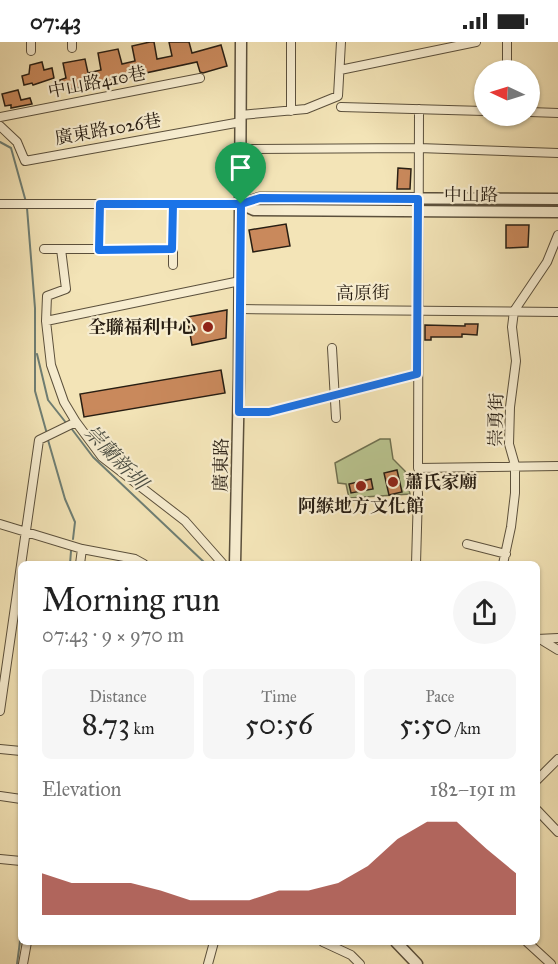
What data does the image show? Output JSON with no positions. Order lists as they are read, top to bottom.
{
  "streets": {
    "street": [
      "中山路410巷",
      "廣東路1026巷",
      "中山路",
      "高原街",
      "崇勇街",
      "廣東路"
    ]
  },
  "crossings": [
    ["廣東路1026巷", "廣東路"],
    ["中山路", "廣東路"],
    ["高原街", "崇勇街"],
    ["高原街", "廣東路"]
  ],
  "water": ["崇蘭新圳"],
  "places": ["全聯福利中心", "蕭氏家廟", "阿緱地方文化館"],
  "north": "left",
  "page": {
    "status": "07:43",
    "heading": ["Morning run", "07:43 · 9 × 970 m"],
    "stats": [
      ["Distance", "8.73 km"],
      ["Time", "50:56"],
      ["Pace", "5:50 /km"]
    ],
    "chart": ["Elevation", "182–191 m"]
  }
}
